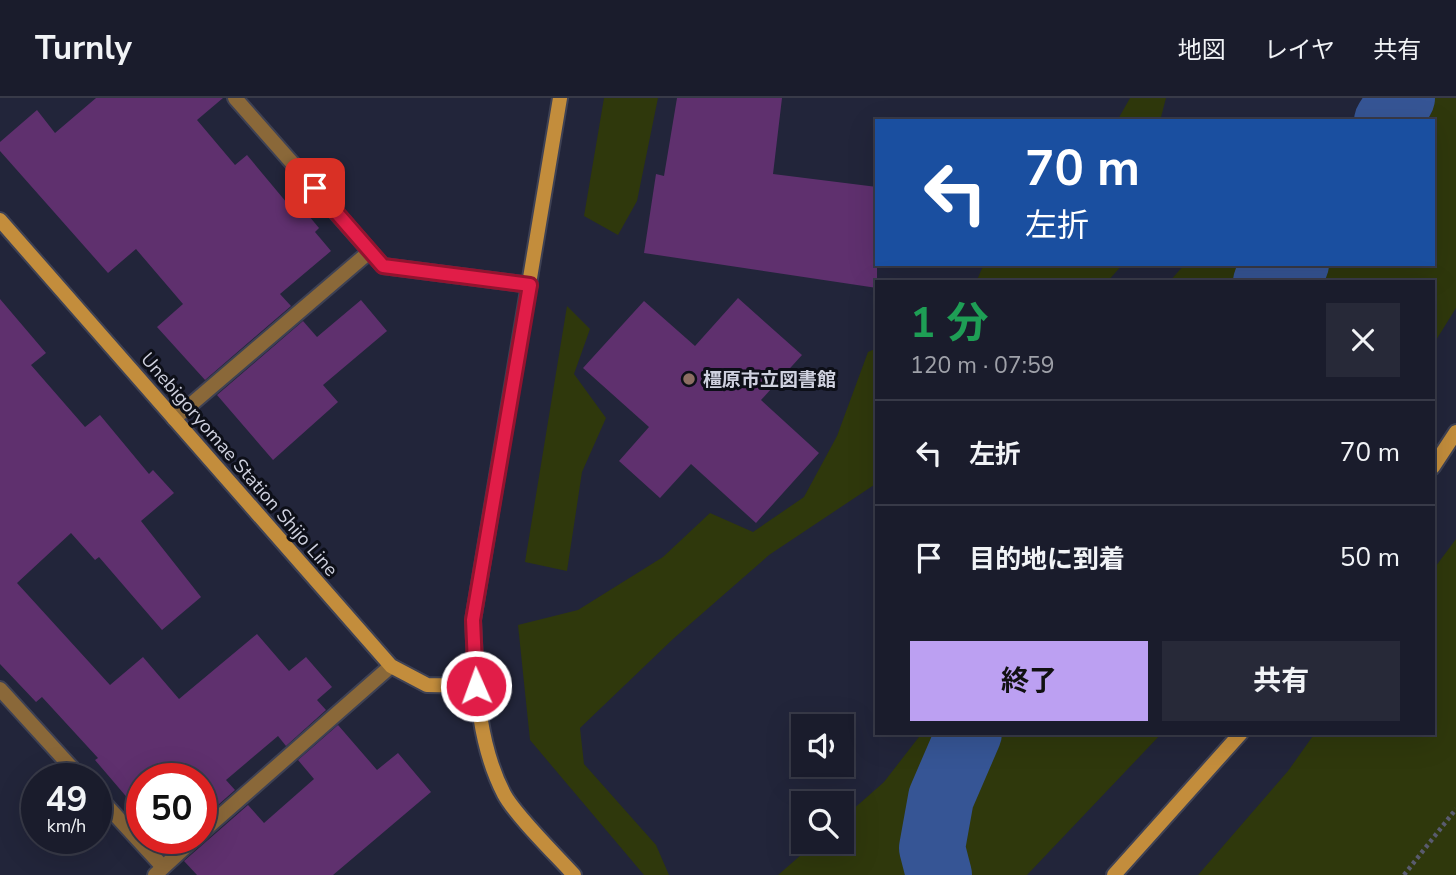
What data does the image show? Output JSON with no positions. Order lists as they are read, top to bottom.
{
  "streets": {
    "main road": ["Unebigoryomae Station Shijo Line"]
  },
  "places": ["橿原市立図書館"],
  "page": {
    "header": "Turnly",
    "nav": ["地図", "レイヤ", "共有"],
    "turn": ["70 m", "左折"],
    "heading": ["1 分", "120 m · 07:59"],
    "list": [
      {
        "name": "左折",
        "value": "70 m"
      },
      {
        "name": "目的地に到着",
        "value": "50 m"
      }
    ],
    "buttons": ["終了", "共有"],
    "speed": "49 km/h",
    "limit": "50"
  }
}
